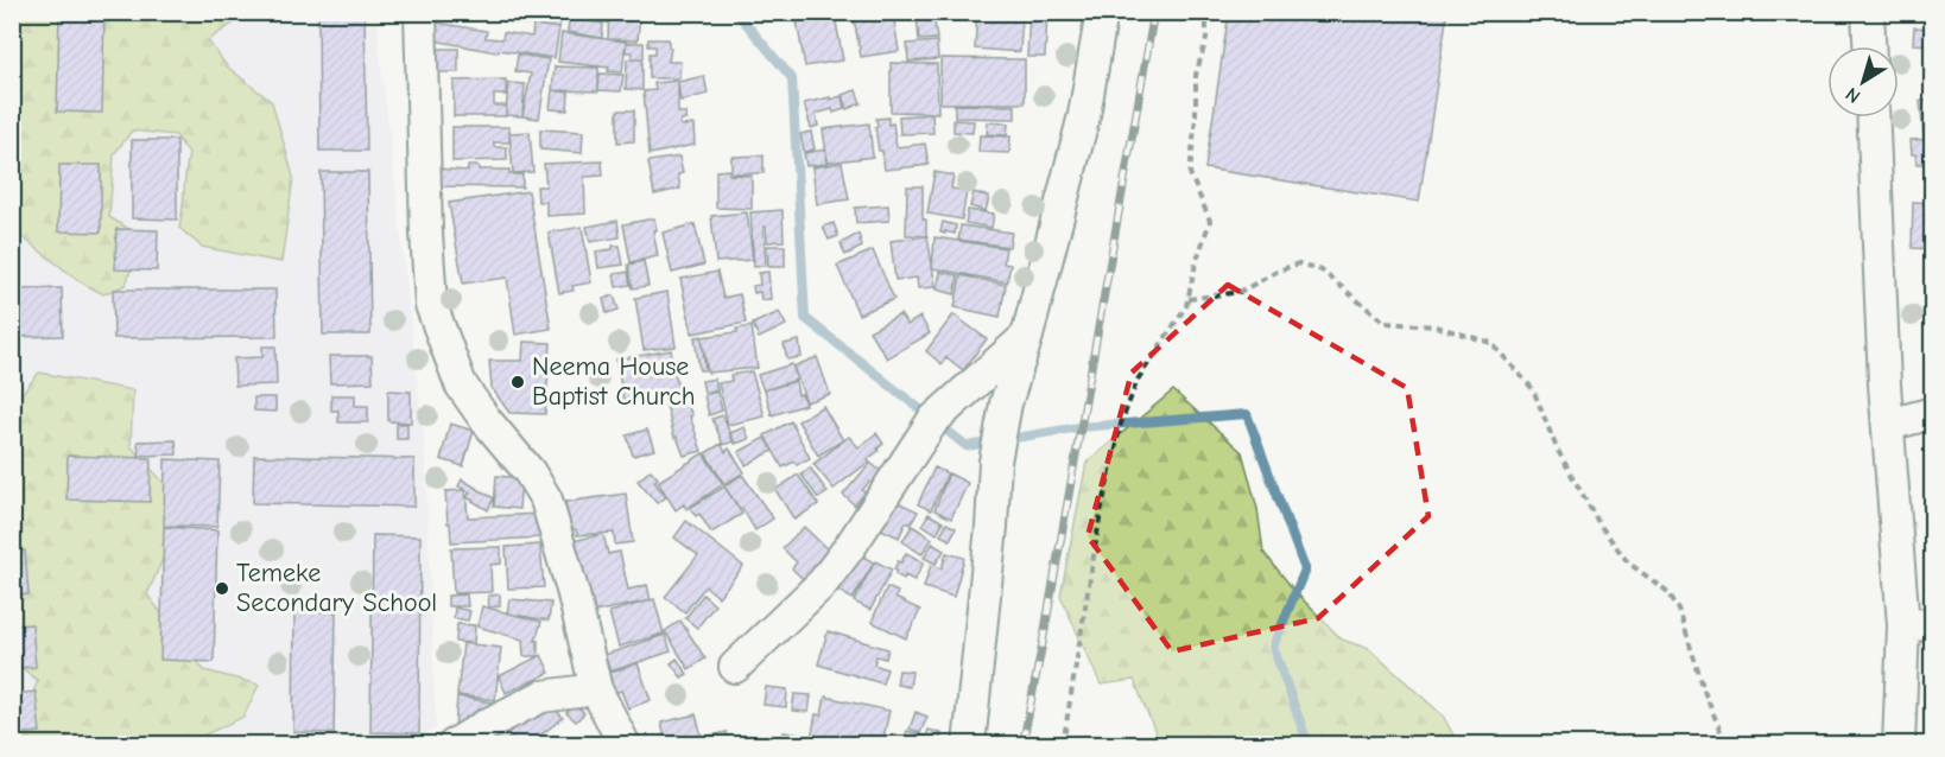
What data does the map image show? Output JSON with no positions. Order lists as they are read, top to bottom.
{
  "places": ["Neema House Baptist Church", "Temeke Secondary School"],
  "north": "bottom left"
}
